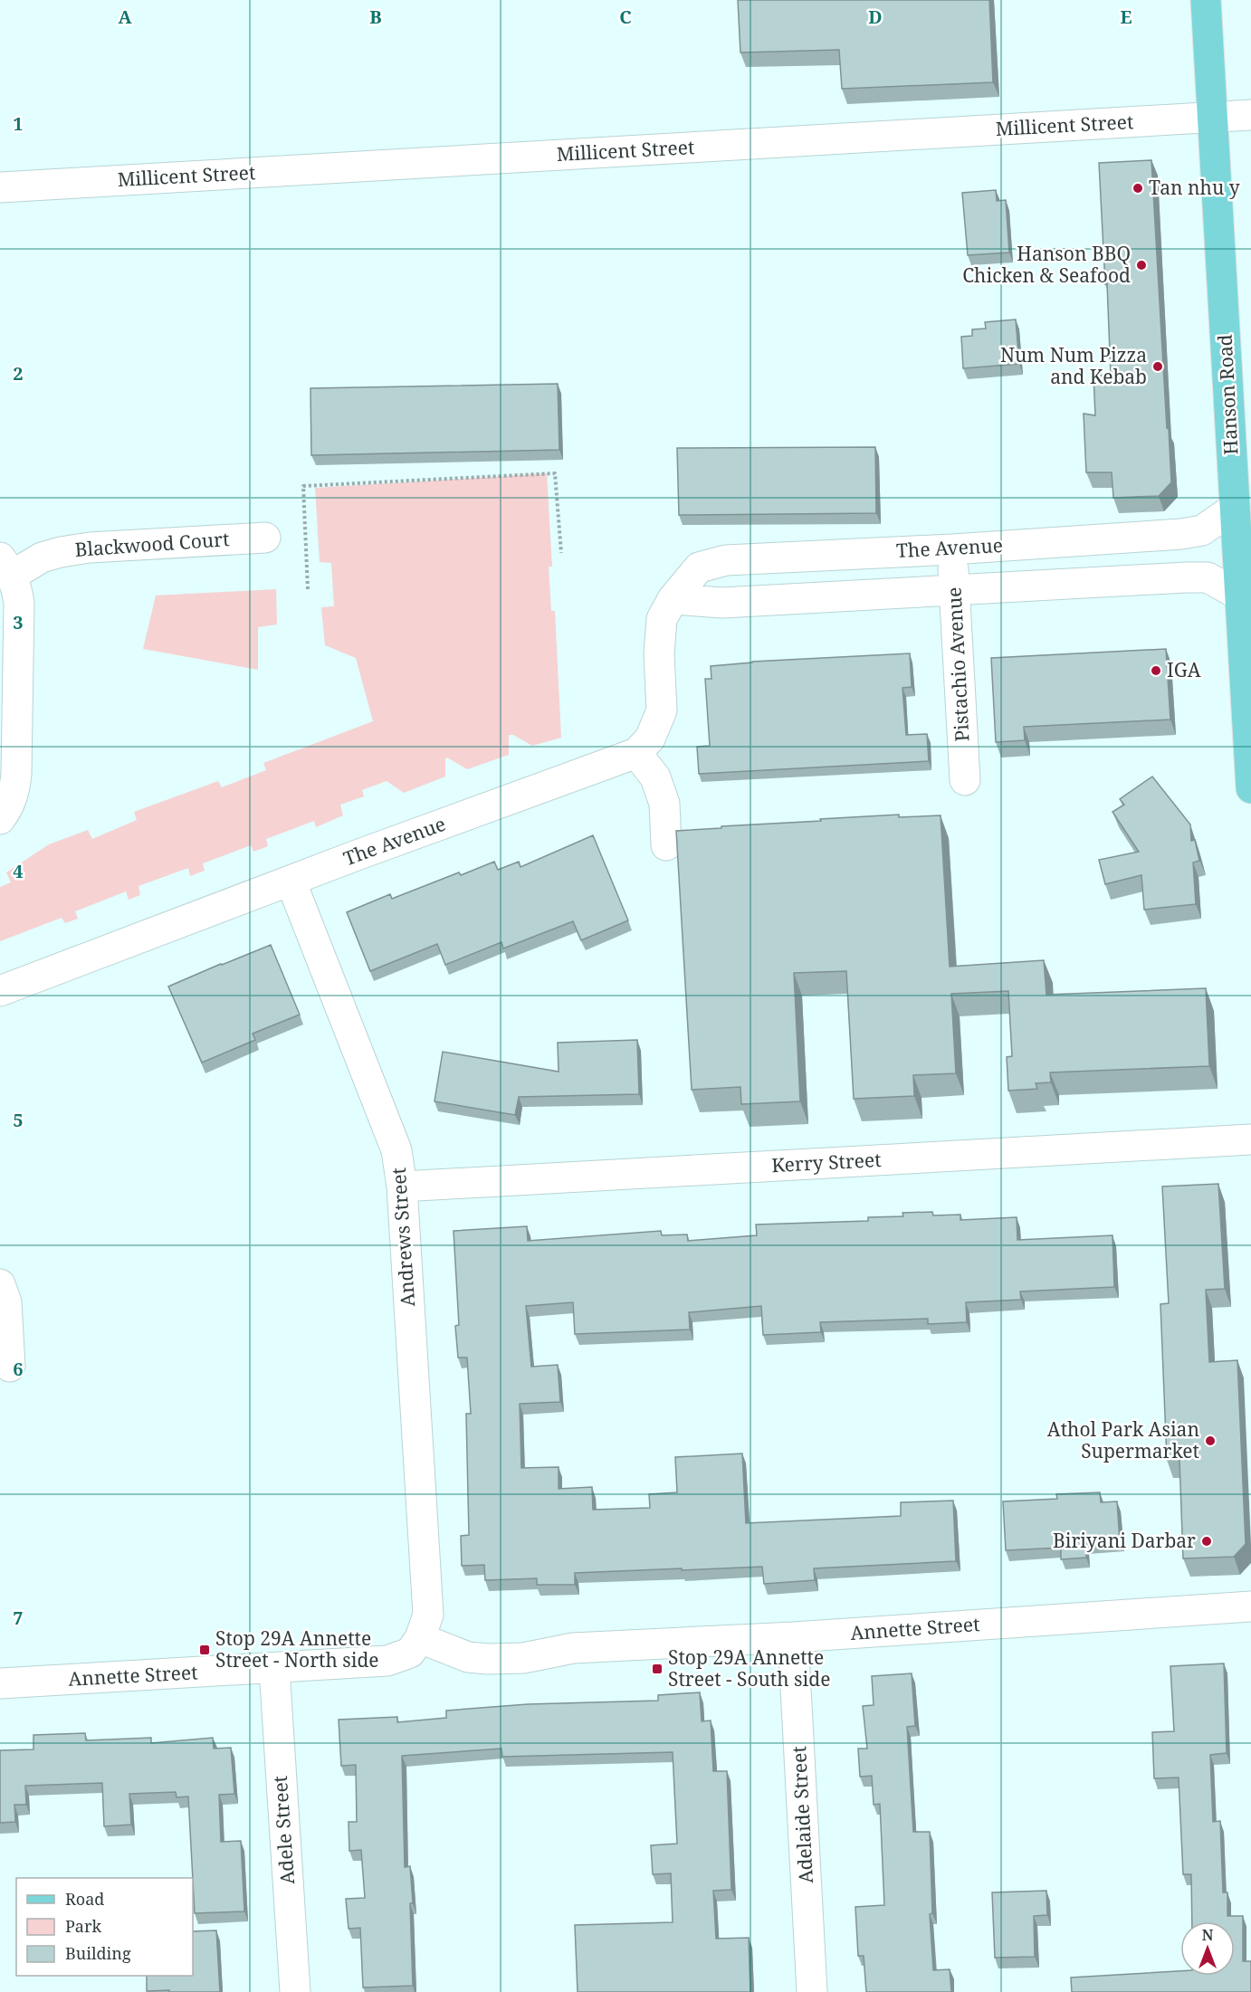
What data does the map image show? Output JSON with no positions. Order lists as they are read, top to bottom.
{
  "streets": {
    "main road": ["Hanson Road"],
    "street": [
      "Millicent Street",
      "Blackwood Court",
      "The Avenue",
      "Pistachio Avenue",
      "Kerry Street",
      "Andrews Street",
      "Annette Street",
      "Adelaide Street",
      "Adele Street"
    ]
  },
  "crossings": [
    ["Millicent Street", "Hanson Road"],
    ["Hanson Road", "The Avenue"],
    ["The Avenue", "Pistachio Avenue"],
    ["The Avenue", "Andrews Street"],
    ["Kerry Street", "Andrews Street"],
    ["Andrews Street", "Annette Street"],
    ["Annette Street", "Adelaide Street"],
    ["Annette Street", "Adele Street"]
  ],
  "places": {
    "other": [
      "Tan nhu y",
      "Hanson BBQ Chicken & Seafood",
      "Num Num Pizza and Kebab",
      "IGA",
      "Athol Park Asian Supermarket",
      "Biriyani Darbar"
    ],
    "transit": ["Stop 29A Annette Street - North side", "Stop 29A Annette Street - South side"]
  },
  "legend": ["Road", "Park", "Building"],
  "north": "top",
  "grid": {
    "columns": [
      "A",
      "B",
      "C",
      "D",
      "E"
    ],
    "rows": [
      "1",
      "2",
      "3",
      "4",
      "5",
      "6",
      "7"
    ]
  }
}
